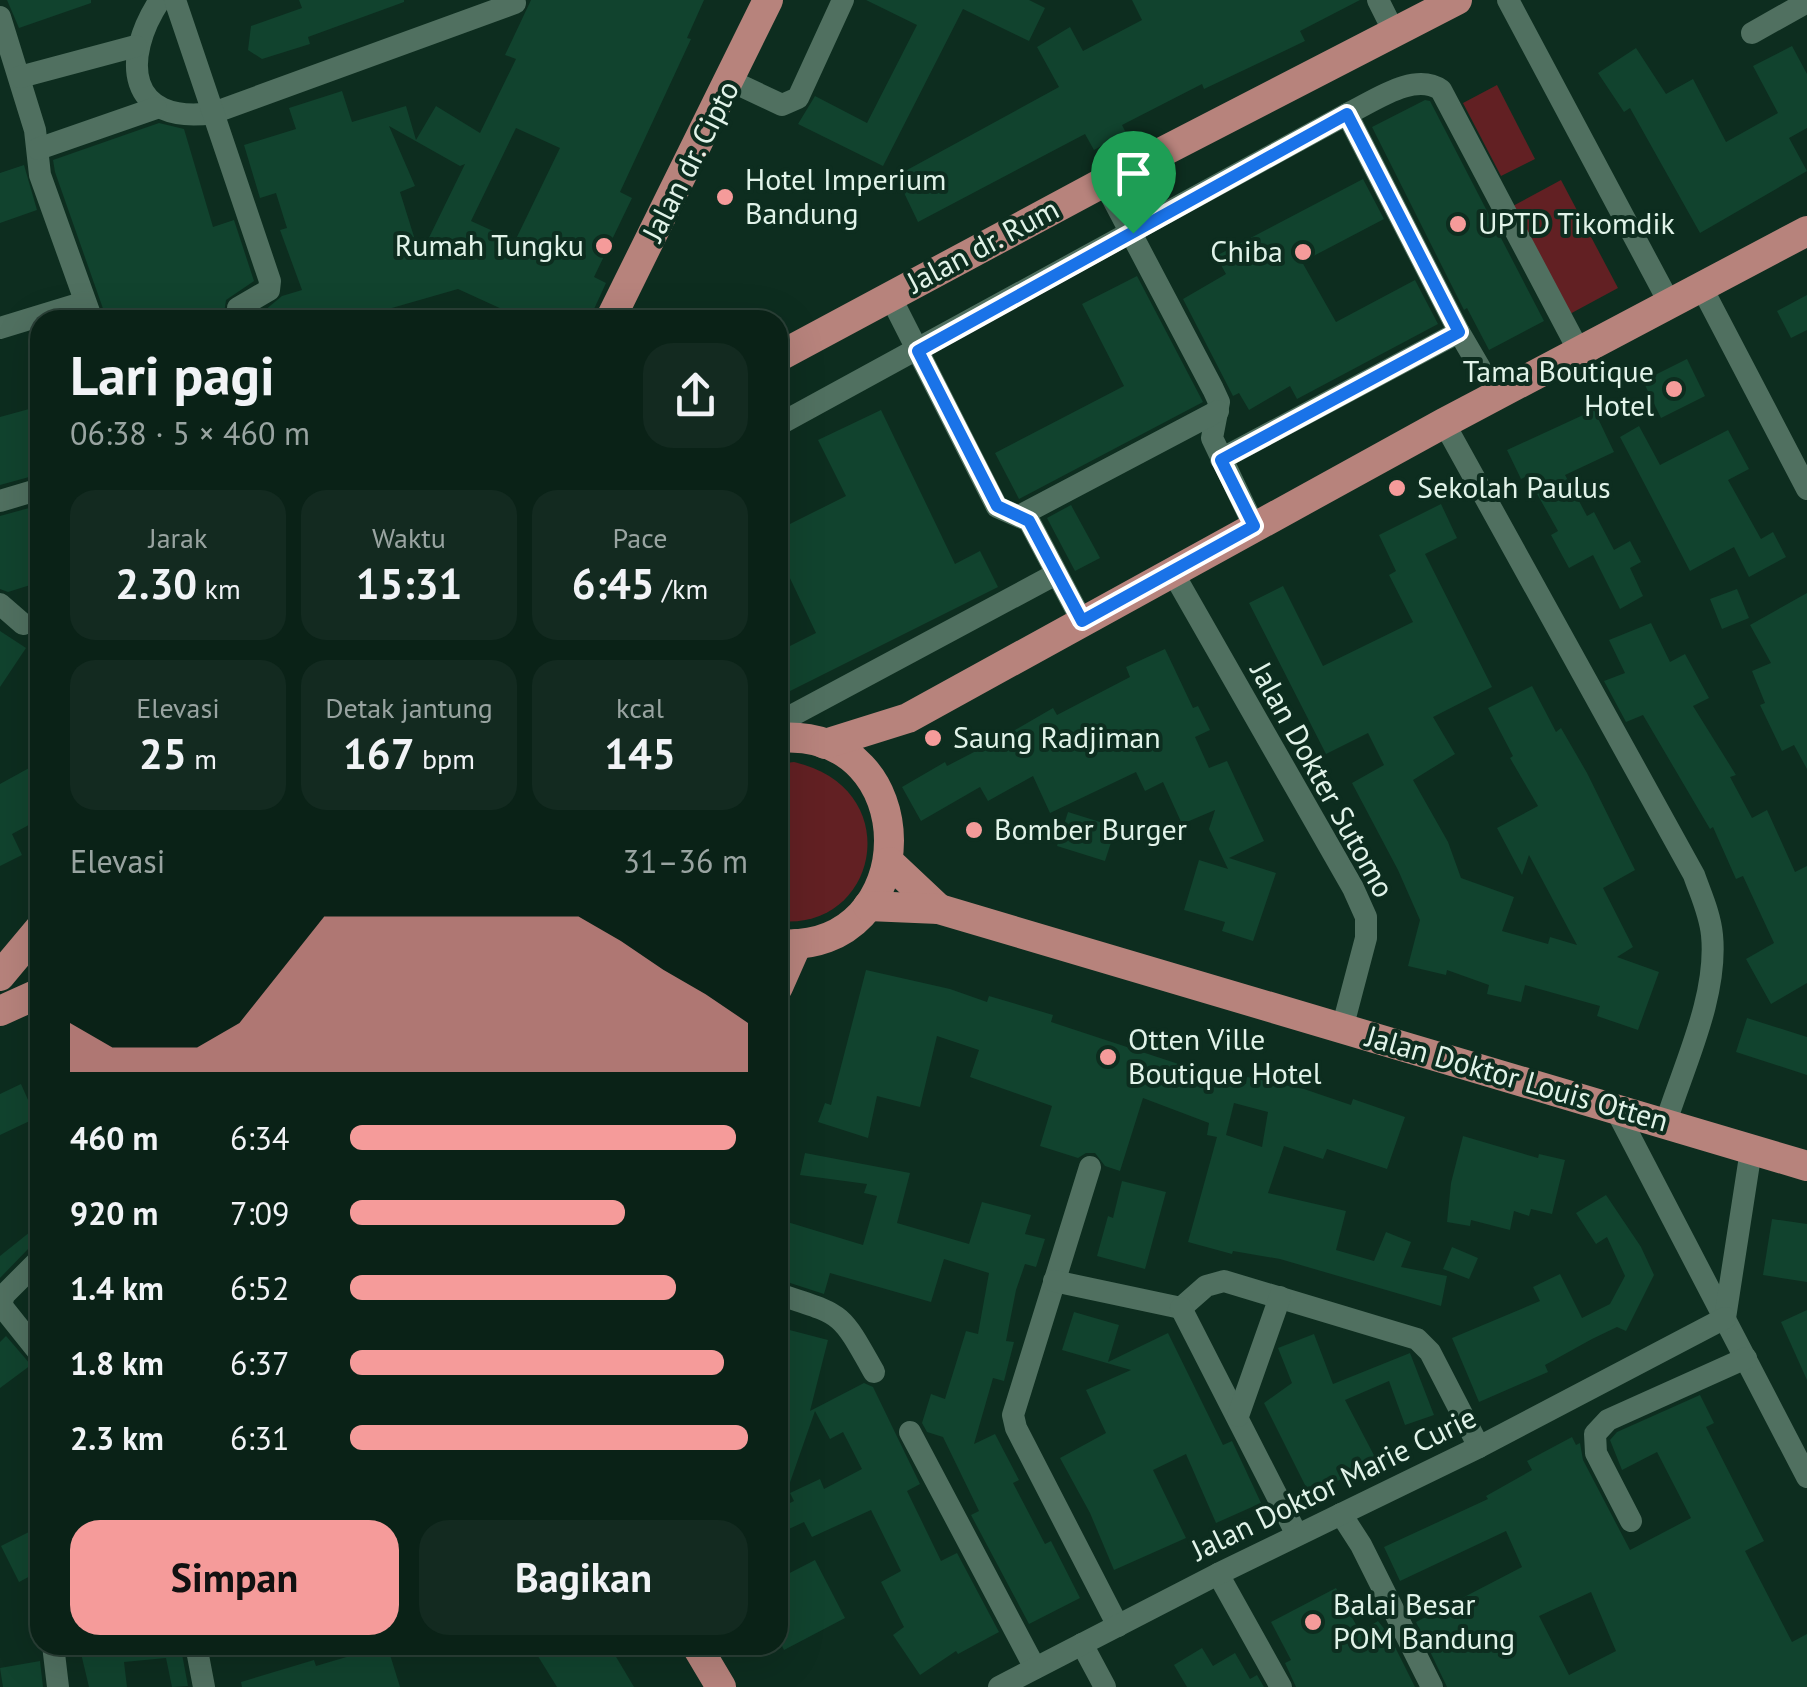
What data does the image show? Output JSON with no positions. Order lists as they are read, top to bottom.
{
  "streets": {
    "main road": ["Jalan dr. Cipto", "Jalan dr. Rum", "Jalan Doktor Louis Otten"],
    "street": ["Jalan Dokter Sutomo", "Jalan Doktor Marie Curie"]
  },
  "crossings": [
    ["Jalan Dokter Sutomo", "Jalan Doktor Louis Otten"]
  ],
  "places": [
    "Hotel Imperium Bandung",
    "UPTD Tikomdik",
    "Rumah Tungku",
    "Chiba",
    "Tama Boutique Hotel",
    "Sekolah Paulus",
    "Saung Radjiman",
    "Bomber Burger",
    "Otten Ville Boutique Hotel",
    "Balai Besar POM Bandung"
  ],
  "page": {
    "heading": ["Lari pagi", "06:38 · 5 × 460 m"],
    "stats": [
      ["Jarak", "2.30 km"],
      ["Waktu", "15:31"],
      ["Pace", "6:45 /km"],
      ["Elevasi", "25 m"],
      ["Detak jantung", "167 bpm"],
      ["kcal", "145"]
    ],
    "chart": ["Elevasi", "31–36 m"],
    "list": [
      {
        "name": "460 m",
        "note": "6:34"
      },
      {
        "name": "920 m",
        "note": "7:09"
      },
      {
        "name": "1.4 km",
        "note": "6:52"
      },
      {
        "name": "1.8 km",
        "note": "6:37"
      },
      {
        "name": "2.3 km",
        "note": "6:31"
      }
    ],
    "buttons": ["Simpan", "Bagikan"]
  }
}
